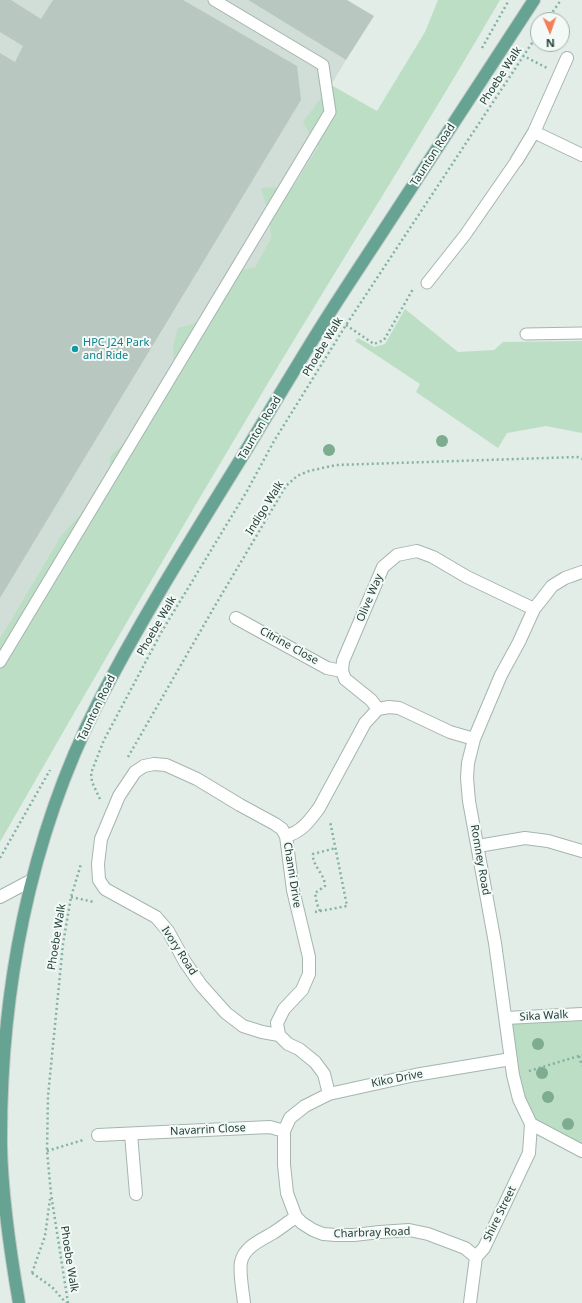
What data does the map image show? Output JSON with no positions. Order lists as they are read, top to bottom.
{
  "streets": {
    "main road": ["Taunton Road"],
    "street": [
      "Olive Way",
      "Citrine Close",
      "Romney Road",
      "Channi Drive",
      "Ivory Road",
      "Sika Walk",
      "Kiko Drive",
      "Navarrin Close",
      "Shire Street",
      "Charbray Road"
    ],
    "path": ["Phoebe Walk", "Indigo Walk"]
  },
  "crossings": [
    ["Olive Way", "Citrine Close"],
    ["Olive Way", "Romney Road"],
    ["Romney Road", "Sika Walk"],
    ["Romney Road", "Kiko Drive"],
    ["Romney Road", "Shire Street"],
    ["Channi Drive", "Ivory Road"],
    ["Kiko Drive", "Charbray Road"],
    ["Navarrin Close", "Charbray Road"],
    ["Shire Street", "Charbray Road"]
  ],
  "places": ["HPC J24 Park and Ride"],
  "north": "bottom"
}
